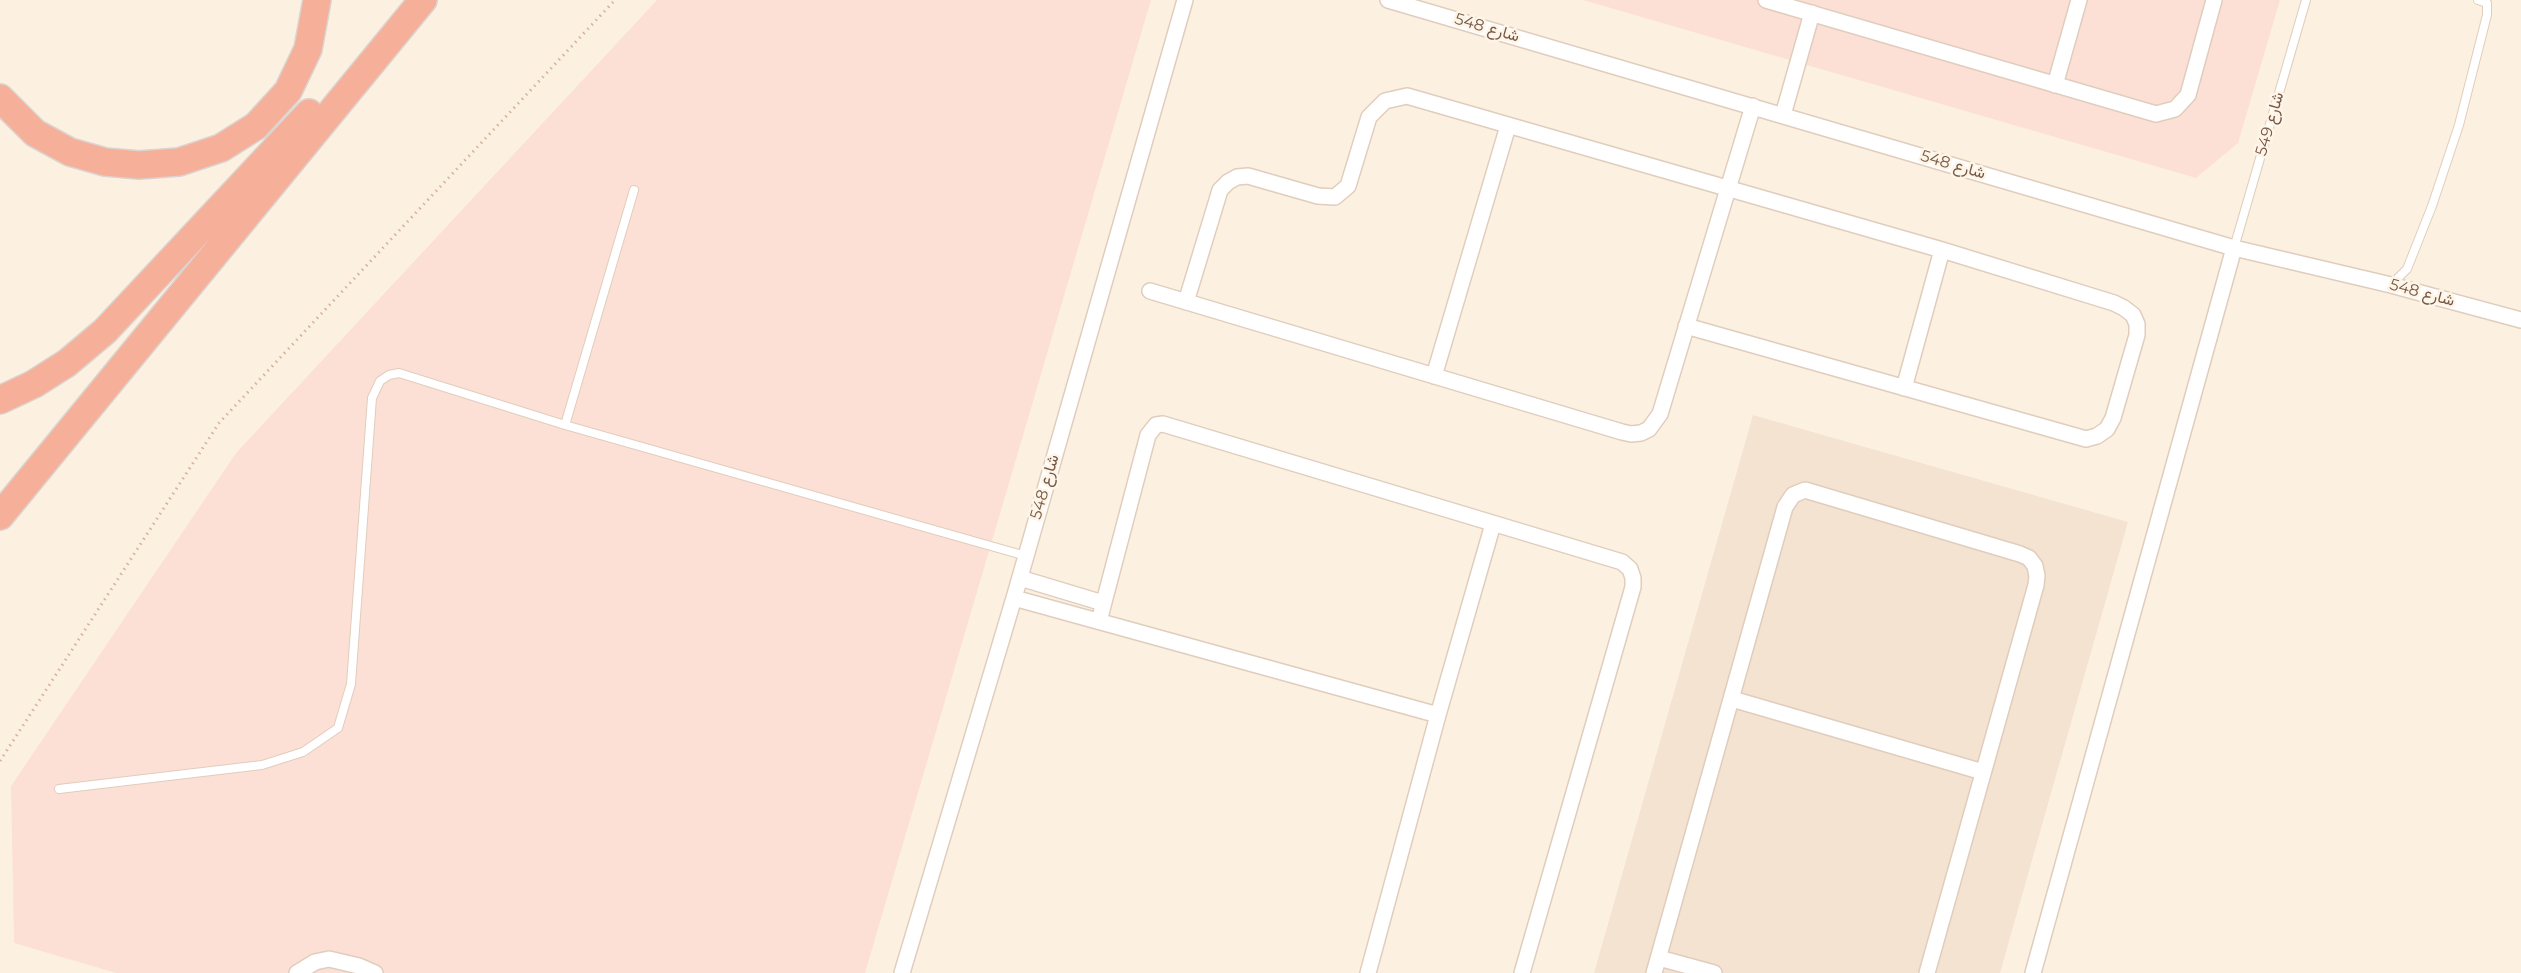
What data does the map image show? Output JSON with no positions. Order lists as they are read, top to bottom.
{
  "streets": {
    "street": ["شارع 548"],
    "lane": ["شارع 549"]
  },
  "crossings": [
    ["شارع 548", "شارع 549"]
  ]
}
